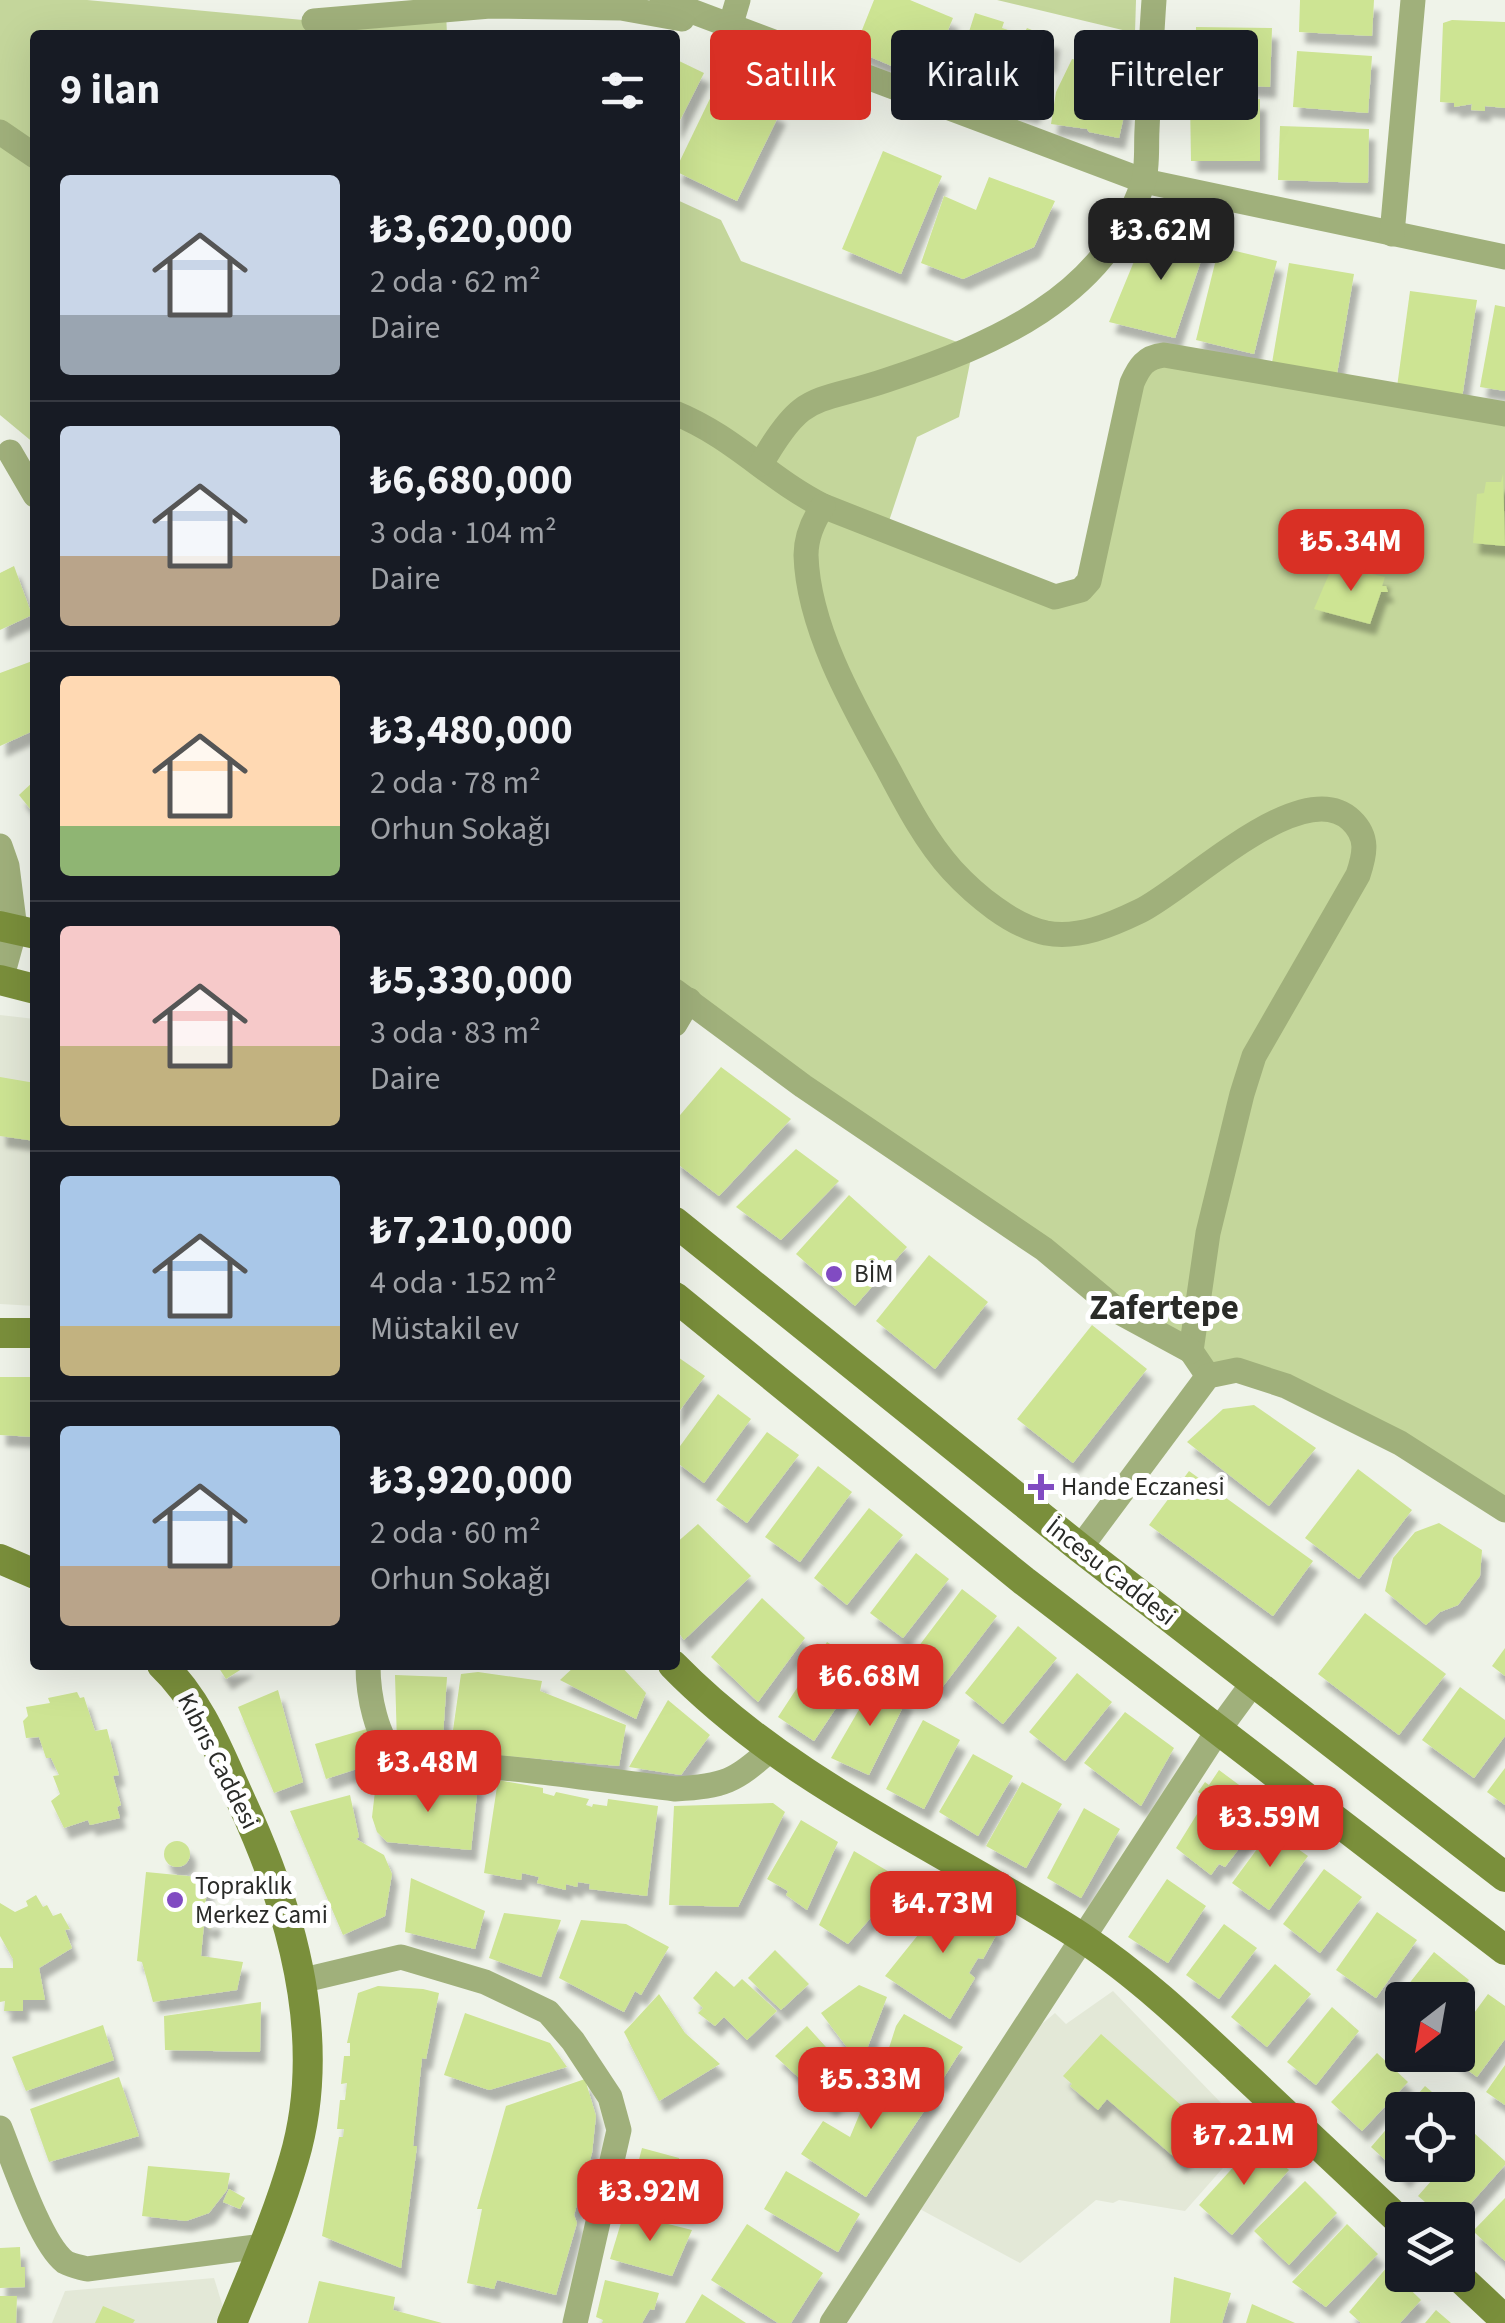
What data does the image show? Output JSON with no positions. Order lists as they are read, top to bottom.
{
  "streets": {
    "main road": ["İncesu Caddesi", "Kıbrıs Caddesi"]
  },
  "districts": ["Zafertepe"],
  "places": {
    "other": ["BİM", "Topraklık Merkez Cami"],
    "health": ["Hande Eczanesi"]
  },
  "north": "bottom left",
  "page": {
    "chip": ["Satılık", "Kiralık", "Filtreler"],
    "heading": "9 ilan",
    "list": [
      {
        "name": "₺3,620,000",
        "note": "2 oda · 62 m² · Daire"
      },
      {
        "name": "₺6,680,000",
        "note": "3 oda · 104 m² · Daire"
      },
      {
        "name": "₺3,480,000",
        "note": "2 oda · 78 m² · Orhun Sokağı"
      },
      {
        "name": "₺5,330,000",
        "note": "3 oda · 83 m² · Daire"
      },
      {
        "name": "₺7,210,000",
        "note": "4 oda · 152 m² · Müstakil ev"
      },
      {
        "name": "₺3,920,000",
        "note": "2 oda · 60 m² · Orhun Sokağı"
      }
    ],
    "price": [
      "₺3.62M",
      "₺5.34M",
      "₺6.68M",
      "₺3.48M",
      "₺3.59M",
      "₺4.73M",
      "₺5.33M",
      "₺7.21M",
      "₺3.92M"
    ]
  }
}
